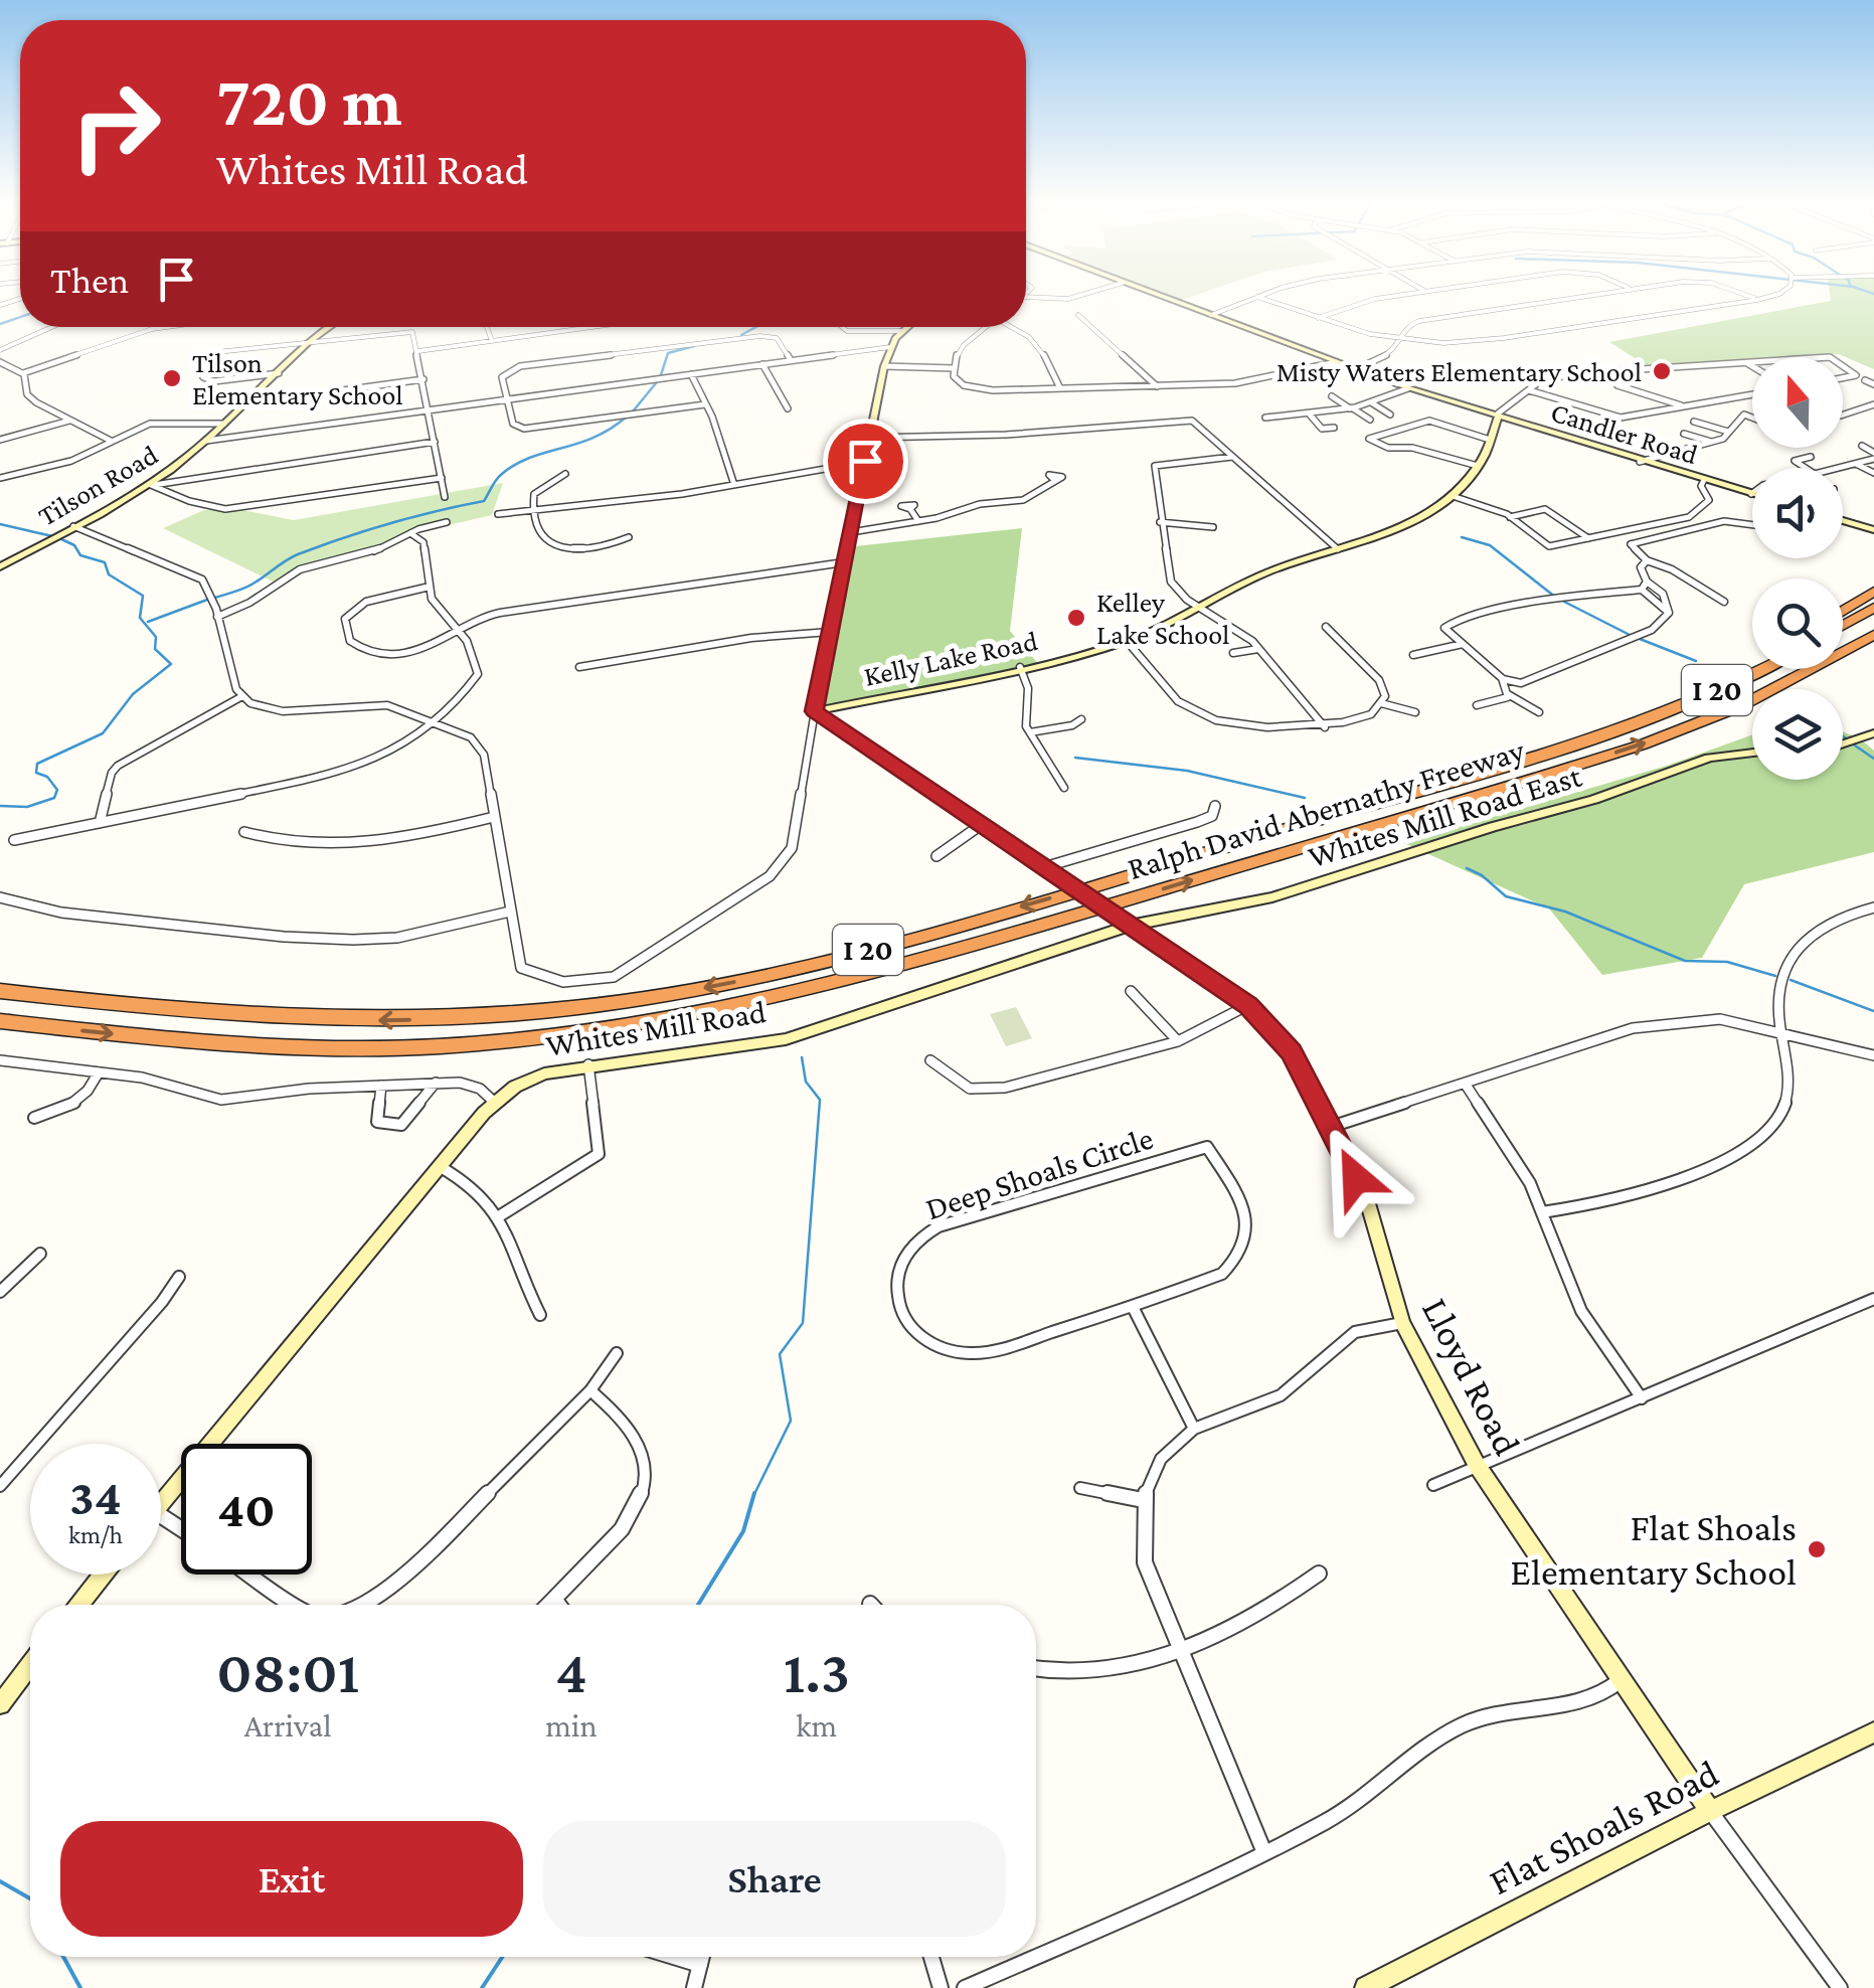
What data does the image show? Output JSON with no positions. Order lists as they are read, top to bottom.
{
  "streets": {
    "highway": ["I 20", "Ralph David Abernathy Freeway"],
    "street": [
      "Candler Road",
      "Tilson Road",
      "Kelly Lake Road",
      "Whites Mill Road East",
      "Whites Mill Road",
      "Deep Shoals Circle",
      "Lloyd Road",
      "Flat Shoals Road"
    ]
  },
  "crossings": [
    ["Candler Road", "Kelly Lake Road"],
    ["Kelly Lake Road", "Whites Mill Road"],
    ["Kelly Lake Road", "Lloyd Road"],
    ["Whites Mill Road East", "Whites Mill Road"],
    ["Whites Mill Road East", "Lloyd Road"],
    ["Whites Mill Road", "Lloyd Road"],
    ["Lloyd Road", "Flat Shoals Road"]
  ],
  "places": [
    "Misty Waters Elementary School",
    "Tilson Elementary School",
    "Kelley Lake School",
    "Flat Shoals Elementary School"
  ],
  "north": "top",
  "page": {
    "turn": ["720 m", "Whites Mill Road"],
    "then": "Then",
    "speed": "34 km/h",
    "limit": "40",
    "eta": [
      "08:01",
      "Arrival",
      "4",
      "min",
      "1.3",
      "km"
    ],
    "buttons": ["Exit", "Share"]
  }
}
